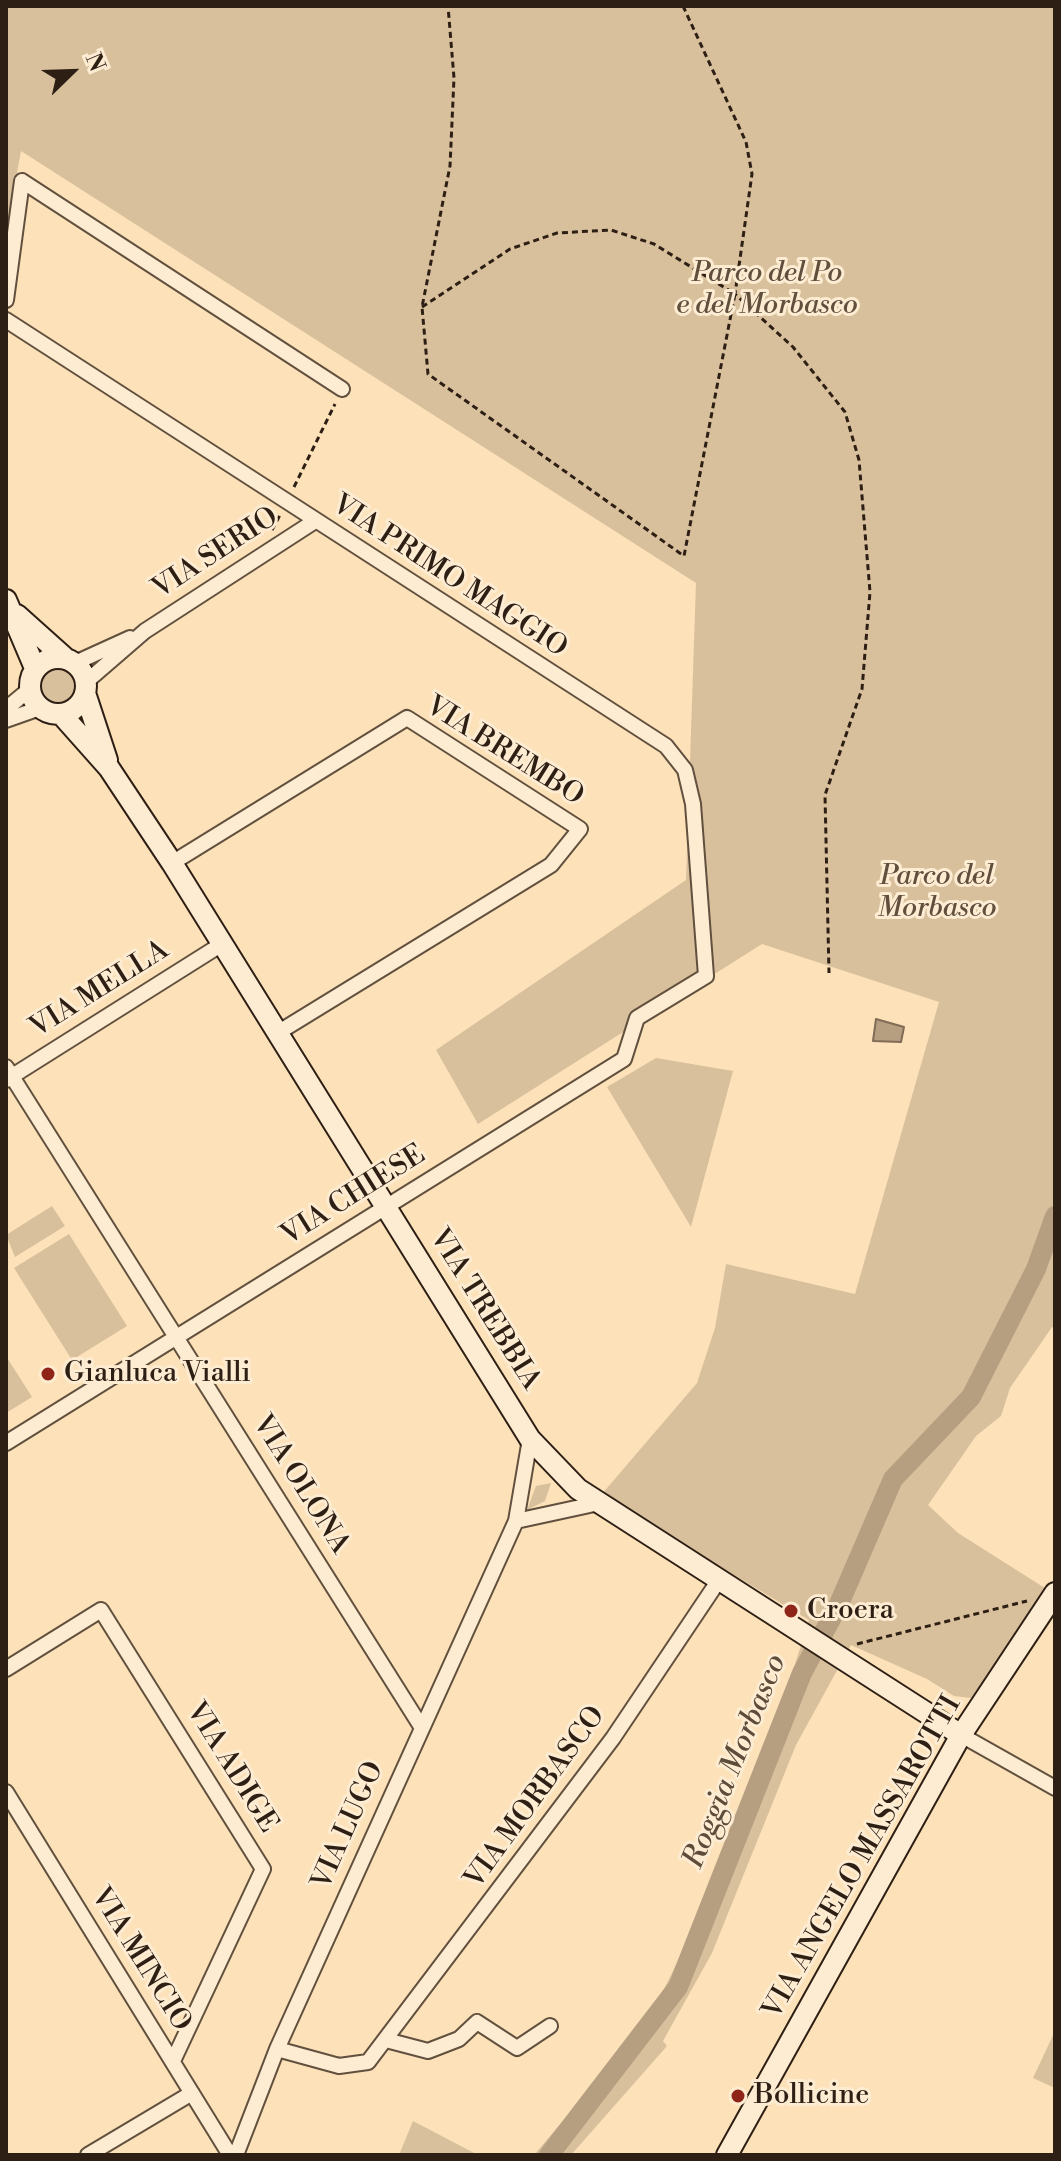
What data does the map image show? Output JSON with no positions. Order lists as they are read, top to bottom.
{
  "streets": {
    "street": [
      "VIA SERIO",
      "VIA PRIMO MAGGIO",
      "VIA BREMBO",
      "VIA MELLA",
      "VIA CHIESE",
      "VIA TREBBIA",
      "VIA OLONA",
      "VIA ADIGE",
      "VIA MORBASCO",
      "VIA LUGO",
      "VIA ANGELO MASSAROTTI",
      "VIA MINCIO"
    ]
  },
  "crossings": [
    ["VIA SERIO", "VIA PRIMO MAGGIO"],
    ["VIA SERIO", "VIA TREBBIA"],
    ["VIA PRIMO MAGGIO", "VIA CHIESE"],
    ["VIA BREMBO", "VIA TREBBIA"],
    ["VIA MELLA", "VIA TREBBIA"],
    ["VIA MELLA", "VIA OLONA"],
    ["VIA CHIESE", "VIA TREBBIA"],
    ["VIA CHIESE", "VIA OLONA"],
    ["VIA TREBBIA", "VIA MORBASCO"],
    ["VIA TREBBIA", "VIA LUGO"],
    ["VIA TREBBIA", "VIA ANGELO MASSAROTTI"],
    ["VIA OLONA", "VIA LUGO"],
    ["VIA ADIGE", "VIA MINCIO"],
    ["VIA MORBASCO", "VIA LUGO"],
    ["VIA LUGO", "VIA MINCIO"]
  ],
  "water": ["Roggia Morbasco"],
  "parks": ["Parco del Po e del Morbasco", "Parco del Morbasco"],
  "places": ["Gianluca Vialli", "Croera", "Bollicine"],
  "north": "top right"
}
